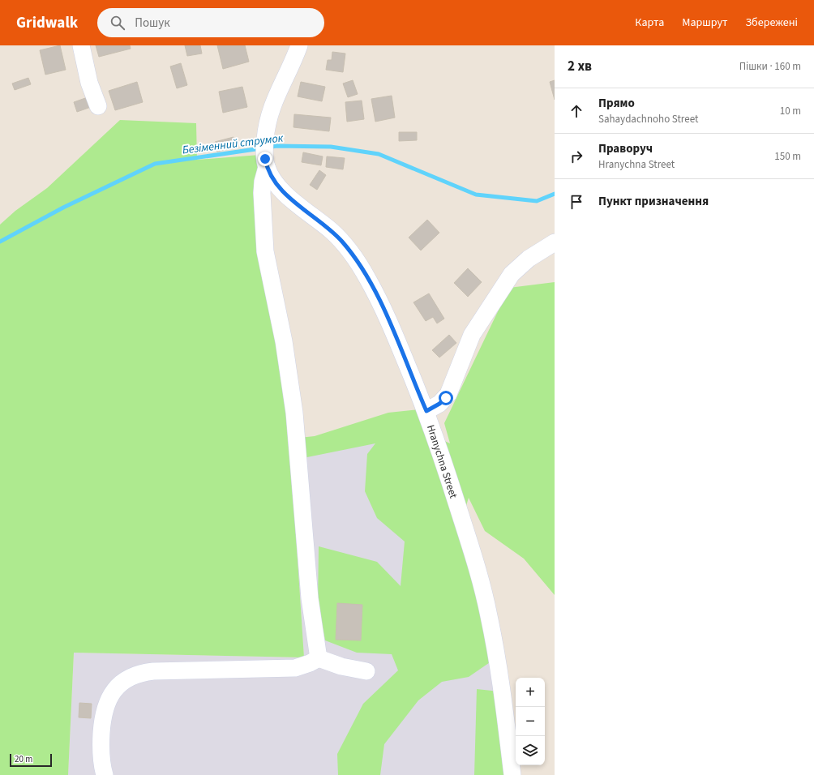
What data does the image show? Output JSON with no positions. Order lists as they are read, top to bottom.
{
  "streets": {
    "street": ["Hranychna Street"]
  },
  "water": ["Безіменний струмок"],
  "scale_bar": "20 m",
  "page": {
    "header": "Gridwalk",
    "search": "Пошук",
    "nav": ["Карта", "Маршрут", "Збережені"],
    "heading": ["2 хв", "Пішки · 160 m"],
    "list": [
      ["Прямо", "Sahaydachnoho Street", "10 m"],
      ["Праворуч", "Hranychna Street", "150 m"],
      "Пункт призначення"
    ],
    "map_buttons": ["+", "−"],
    "scale": "20 m"
  }
}
